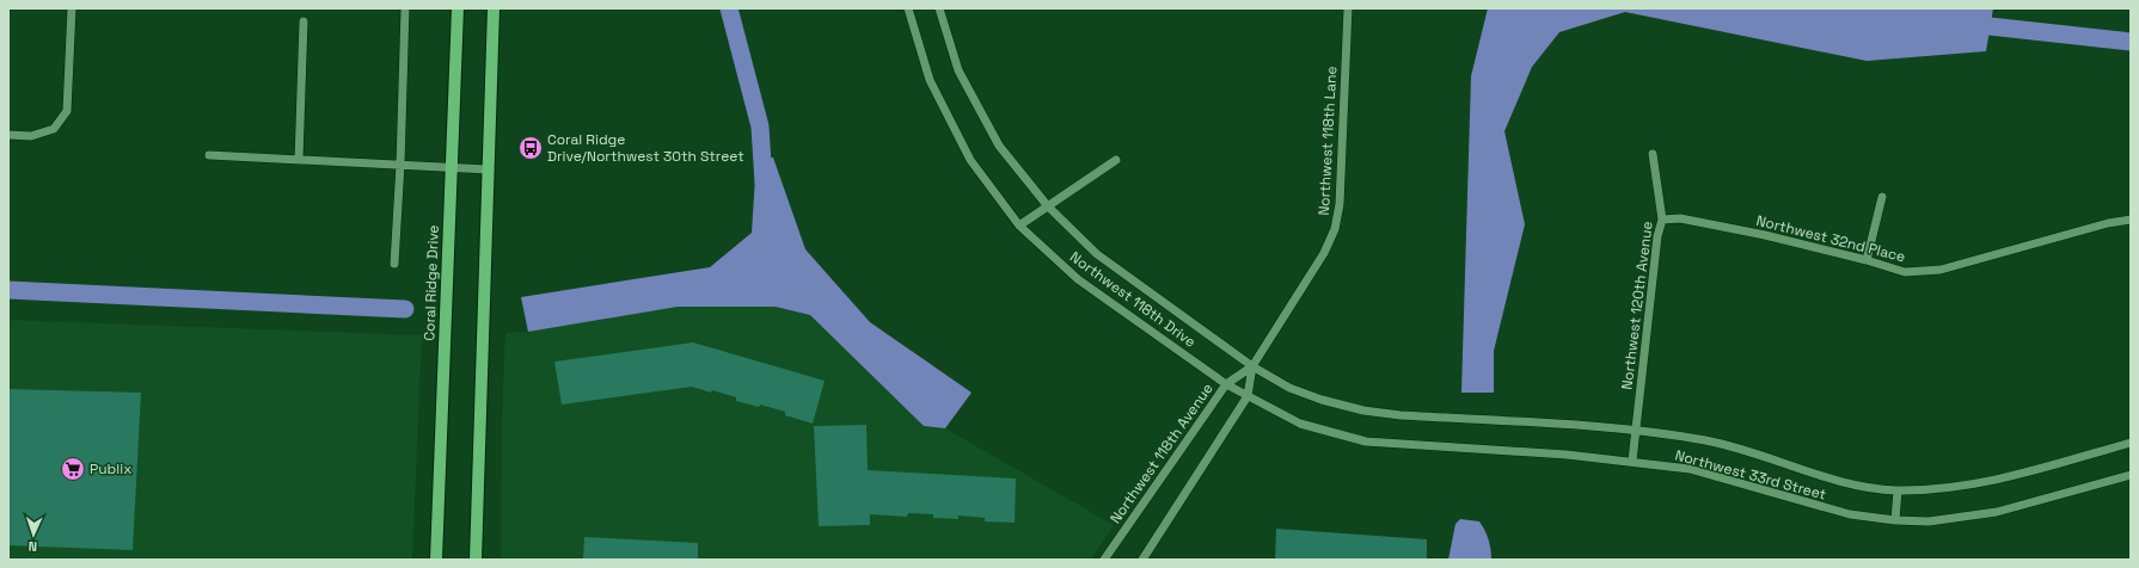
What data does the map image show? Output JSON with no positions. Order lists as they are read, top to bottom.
{
  "streets": {
    "main road": ["Coral Ridge Drive"],
    "street": [
      "Northwest 118th Lane",
      "Northwest 32nd Place",
      "Northwest 118th Drive",
      "Northwest 120th Avenue",
      "Northwest 118th Avenue",
      "Northwest 33rd Street"
    ]
  },
  "crossings": [
    ["Northwest 118th Lane", "Northwest 118th Drive"],
    ["Northwest 118th Lane", "Northwest 118th Avenue"],
    ["Northwest 118th Lane", "Northwest 33rd Street"],
    ["Northwest 32nd Place", "Northwest 120th Avenue"],
    ["Northwest 118th Drive", "Northwest 118th Avenue"],
    ["Northwest 118th Drive", "Northwest 33rd Street"],
    ["Northwest 120th Avenue", "Northwest 33rd Street"],
    ["Northwest 118th Avenue", "Northwest 33rd Street"]
  ],
  "places": {
    "bus stop": ["Coral Ridge Drive/Northwest 30th Street"],
    "supermarket": ["Publix"]
  },
  "north": "bottom"
}
